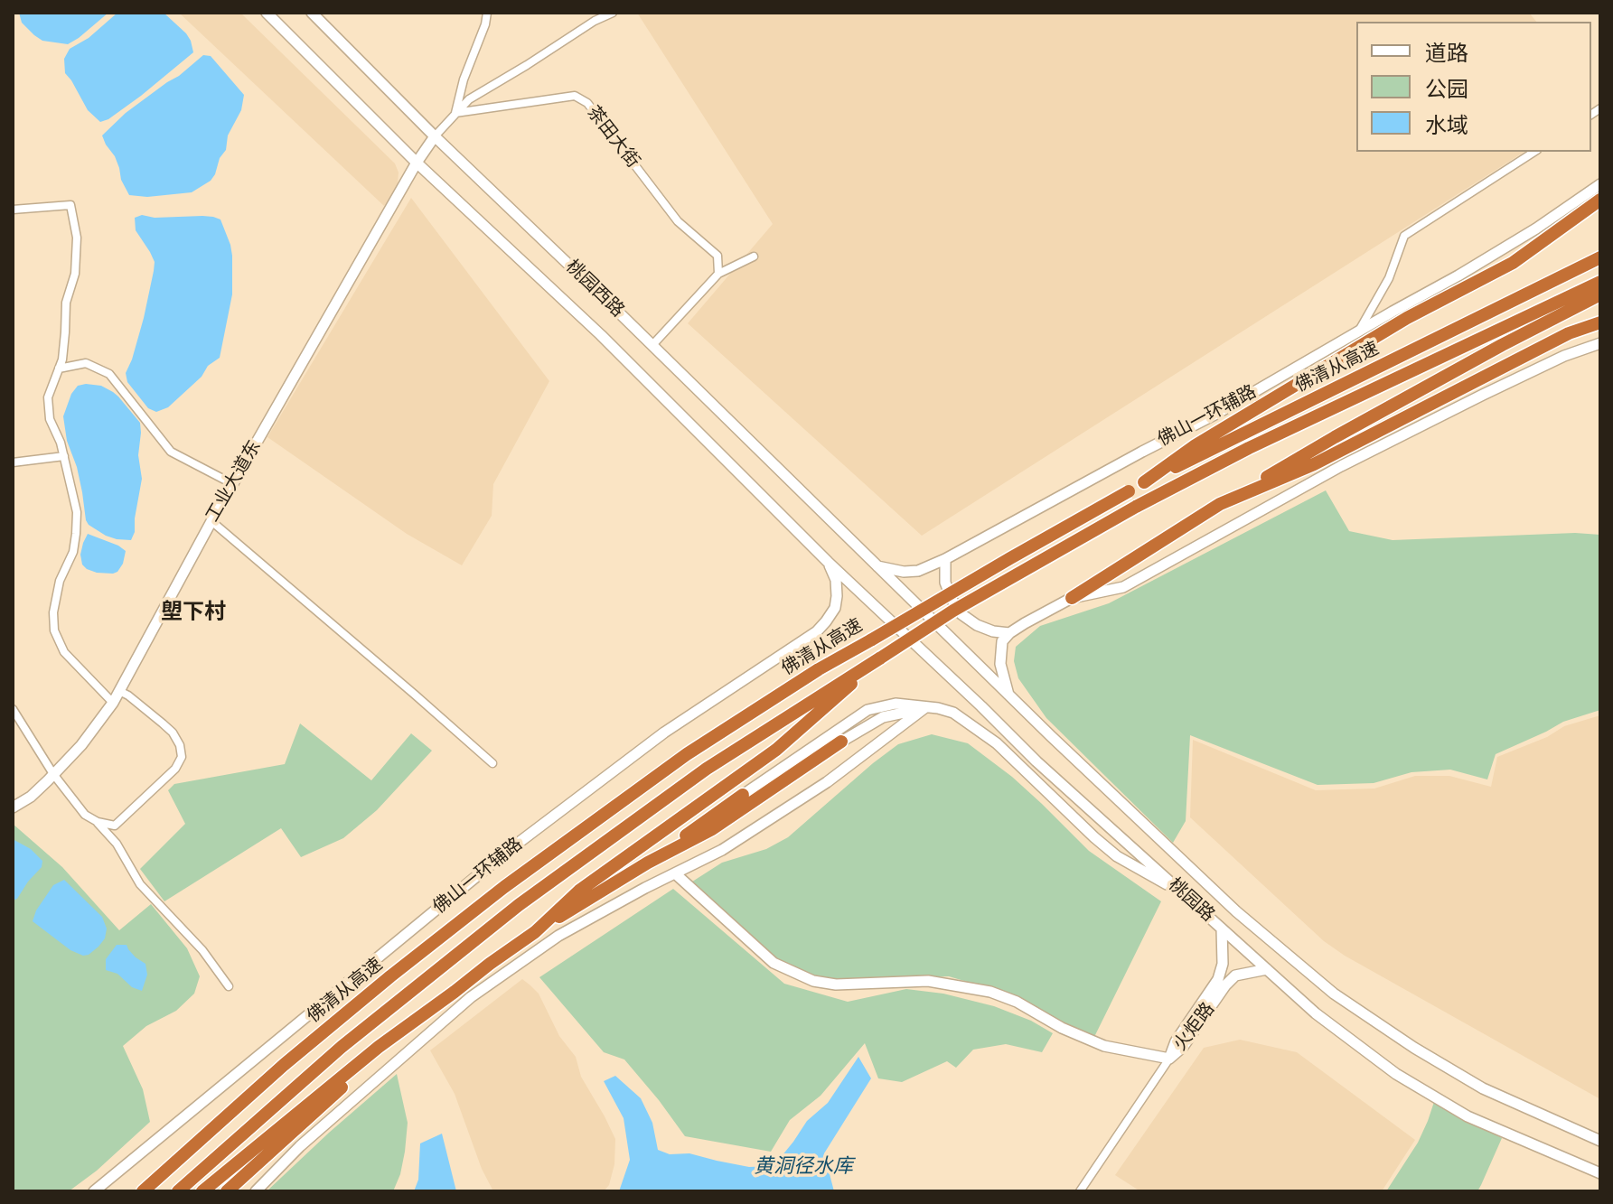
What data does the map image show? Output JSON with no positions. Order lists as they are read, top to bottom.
{
  "streets": {
    "highway": ["佛清从高速"],
    "main road": [
      "桃园西路",
      "佛山一环辅路",
      "工业大道东",
      "桃园路",
      "火炬路"
    ],
    "street": ["茶田大街"]
  },
  "crossings": [
    ["桃园西路", "佛山一环辅路"],
    ["桃园西路", "工业大道东"],
    ["桃园西路", "桃园路"],
    ["佛山一环辅路", "桃园路"],
    ["桃园路", "火炬路"]
  ],
  "districts": ["塱下村"],
  "water": ["黄洞径水库"],
  "legend": ["道路", "公园", "水域"]
}
